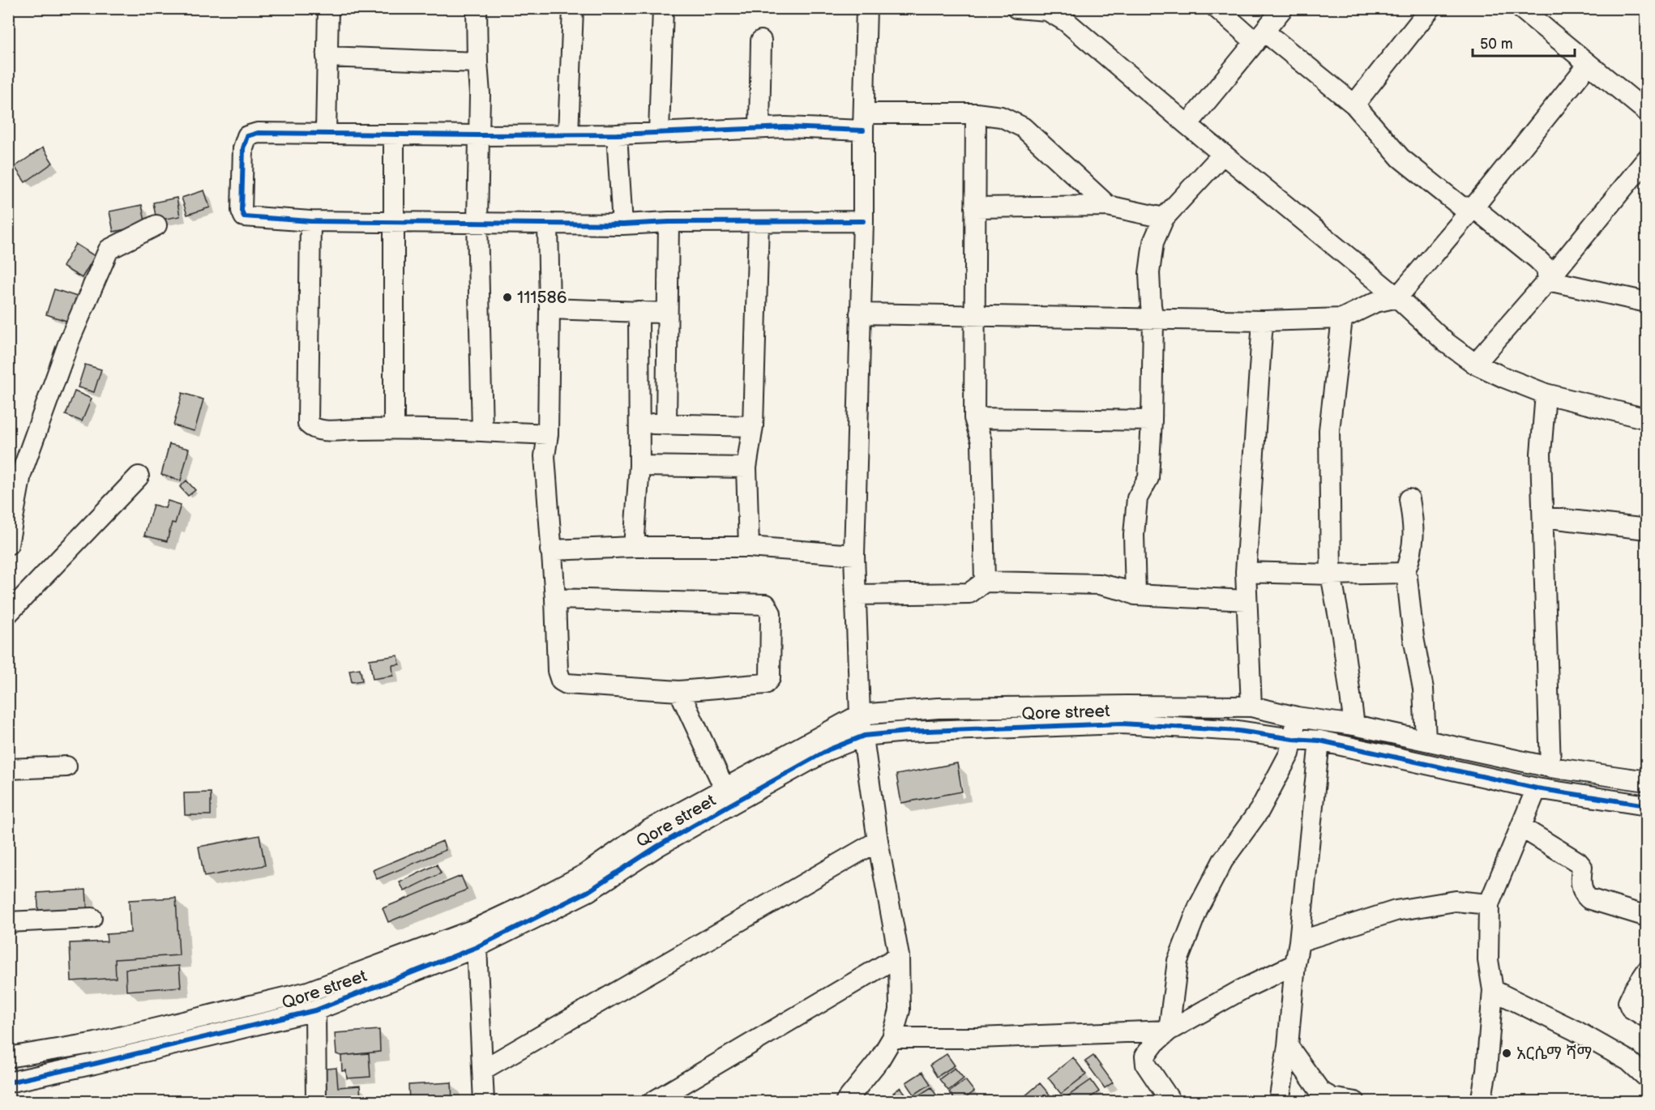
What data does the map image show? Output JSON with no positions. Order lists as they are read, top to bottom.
{
  "streets": {
    "street": ["Qore street"]
  },
  "places": ["111586", "አርሴማ ሻማ"],
  "scale_bar": "50 m"
}
